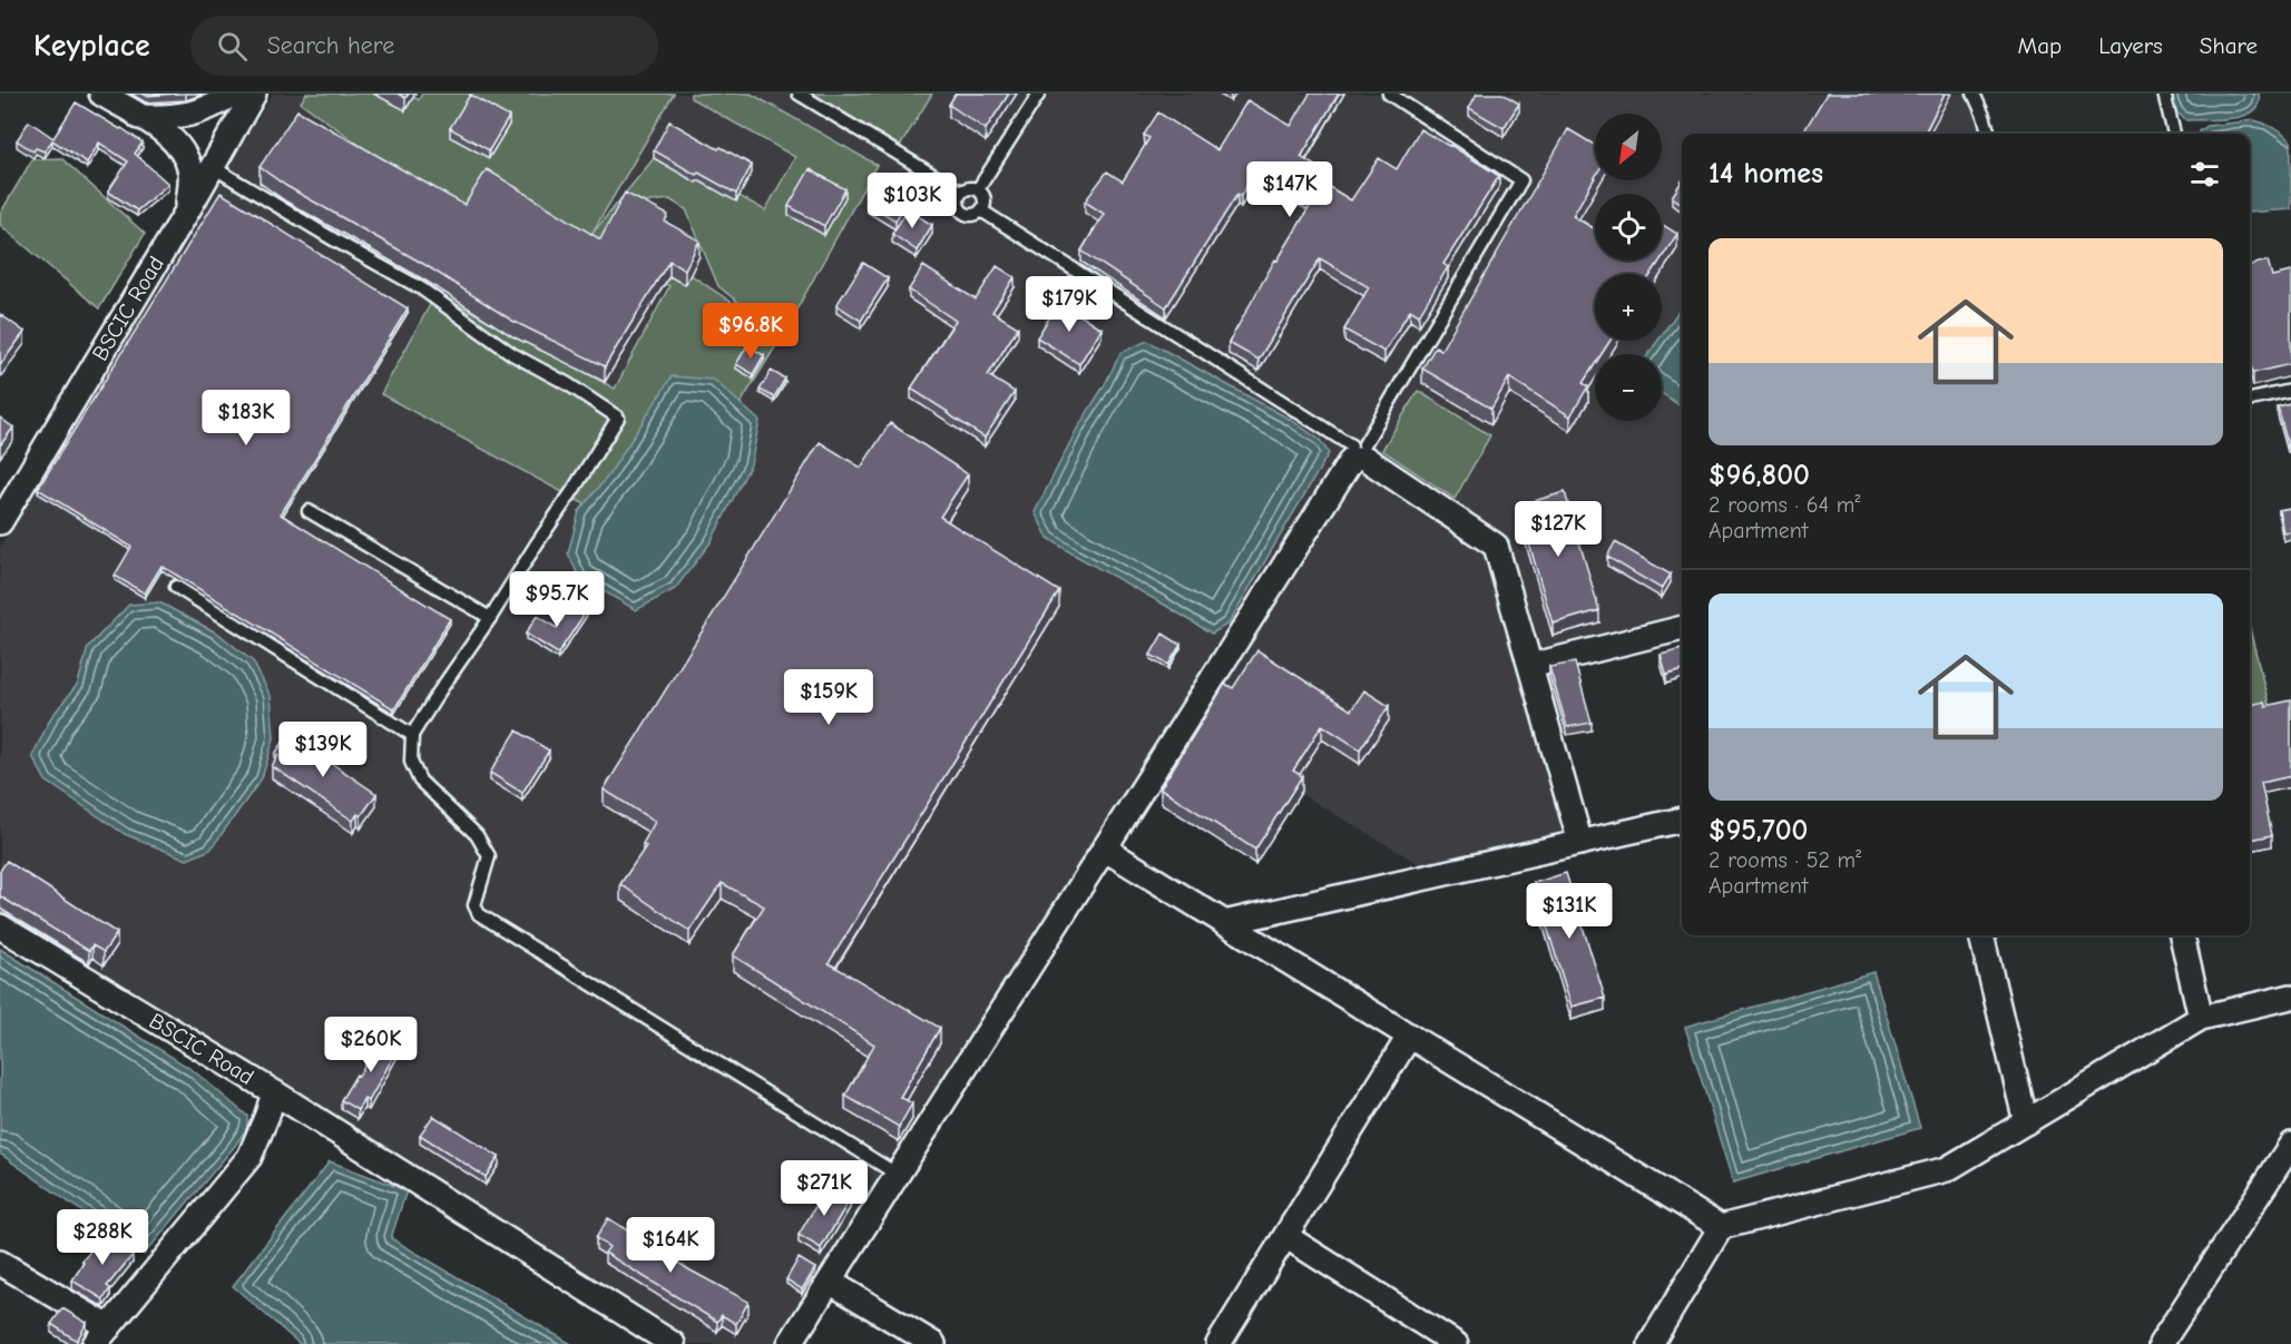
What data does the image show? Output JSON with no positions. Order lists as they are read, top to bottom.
{
  "streets": {
    "street": ["BSCIC Road"]
  },
  "north": "bottom left",
  "page": {
    "header": "Keyplace",
    "search": "Search here",
    "nav": ["Map", "Layers", "Share"],
    "map_buttons": ["+", "−"],
    "heading": "14 homes",
    "price": [
      "$147K",
      "$103K",
      "$179K",
      "$96.8K",
      "$183K",
      "$127K",
      "$95.7K",
      "$159K",
      "$139K",
      "$131K",
      "$260K",
      "$271K",
      "$288K",
      "$164K"
    ],
    "list": [
      {
        "name": "$96,800",
        "note": "2 rooms · 64 m² · Apartment"
      },
      {
        "name": "$95,700",
        "note": "2 rooms · 52 m² · Apartment"
      }
    ]
  }
}
